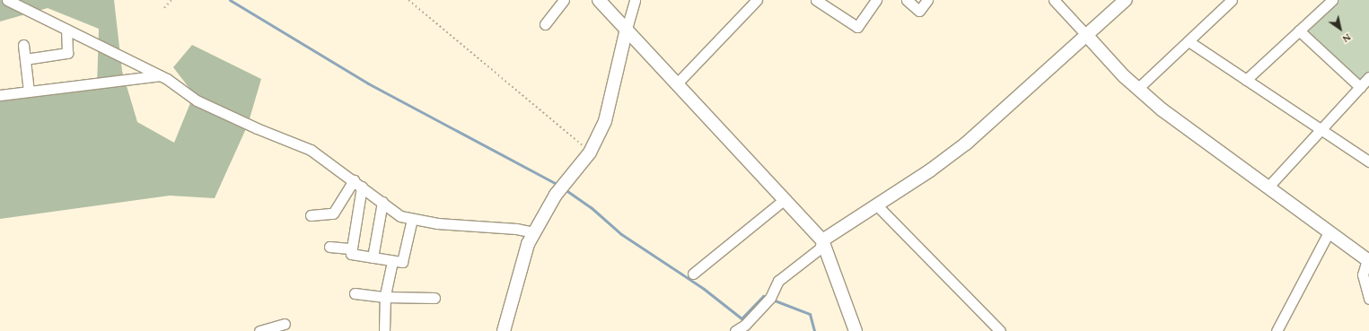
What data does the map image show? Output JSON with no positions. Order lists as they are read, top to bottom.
{
  "north": "bottom right"
}
